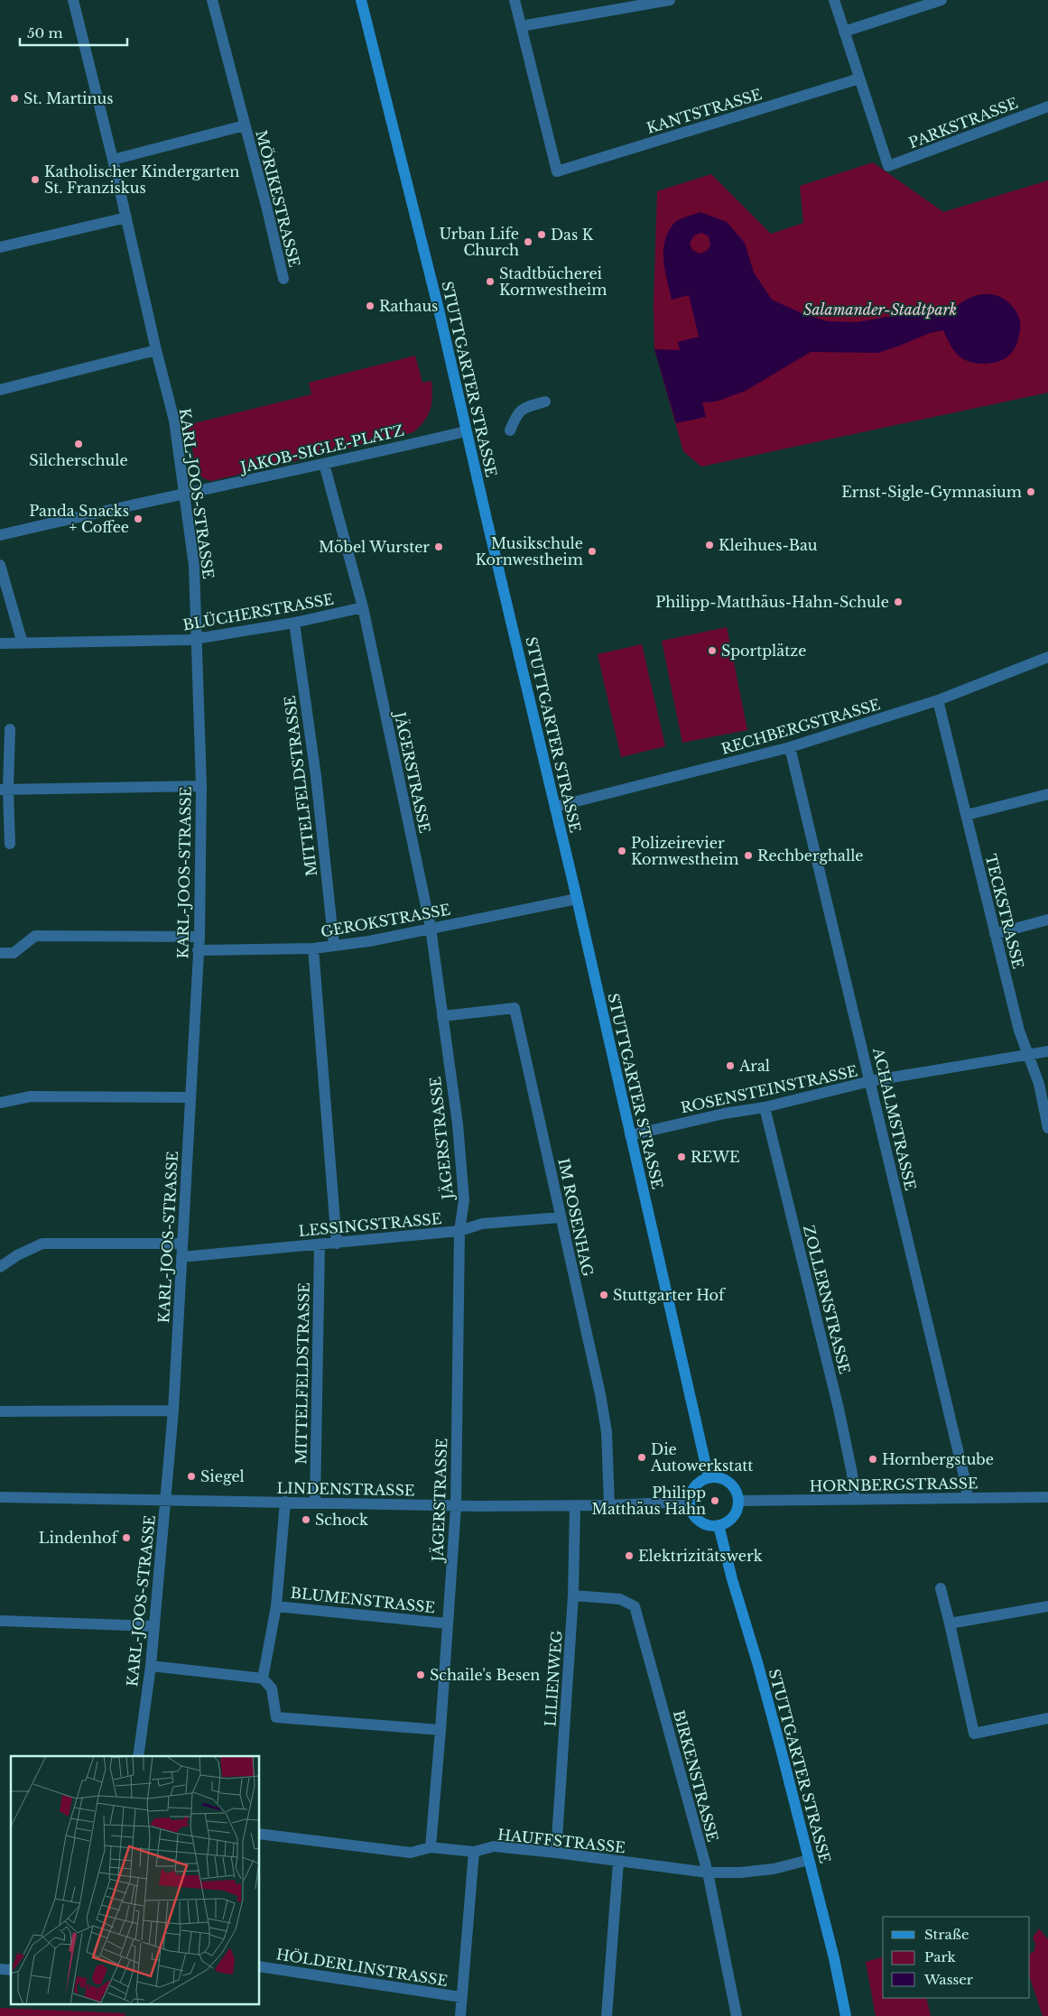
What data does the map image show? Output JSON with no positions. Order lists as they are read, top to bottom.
{
  "streets": {
    "main road": ["STUTTGARTER STRASSE"],
    "street": [
      "KANTSTRASSE",
      "PARKSTRASSE",
      "MÖRIKESTRASSE",
      "JAKOB-SIGLE-PLATZ",
      "KARL-JOOS-STRASSE",
      "BLÜCHERSTRASSE",
      "RECHBERGSTRASSE",
      "JÄGERSTRASSE",
      "MITTELFELDSTRASSE",
      "TECKSTRASSE",
      "GEROKSTRASSE",
      "ROSENSTEINSTRASSE",
      "ACHALMSTRASSE",
      "IM ROSENHAG",
      "LESSINGSTRASSE",
      "ZOLLERNSTRASSE",
      "HORNBERGSTRASSE",
      "LINDENSTRASSE",
      "BLUMENSTRASSE",
      "LILIENWEG",
      "BIRKENSTRASSE",
      "HAUFFSTRASSE",
      "HÖLDERLINSTRASSE"
    ]
  },
  "crossings": [
    ["KANTSTRASSE", "PARKSTRASSE"],
    ["MÖRIKESTRASSE", "KARL-JOOS-STRASSE"],
    ["STUTTGARTER STRASSE", "JAKOB-SIGLE-PLATZ"],
    ["STUTTGARTER STRASSE", "RECHBERGSTRASSE"],
    ["STUTTGARTER STRASSE", "GEROKSTRASSE"],
    ["STUTTGARTER STRASSE", "ROSENSTEINSTRASSE"],
    ["STUTTGARTER STRASSE", "HORNBERGSTRASSE"],
    ["STUTTGARTER STRASSE", "LINDENSTRASSE"],
    ["STUTTGARTER STRASSE", "HAUFFSTRASSE"],
    ["JAKOB-SIGLE-PLATZ", "KARL-JOOS-STRASSE"],
    ["JAKOB-SIGLE-PLATZ", "JÄGERSTRASSE"],
    ["KARL-JOOS-STRASSE", "BLÜCHERSTRASSE"],
    ["KARL-JOOS-STRASSE", "GEROKSTRASSE"],
    ["KARL-JOOS-STRASSE", "LESSINGSTRASSE"],
    ["KARL-JOOS-STRASSE", "LINDENSTRASSE"],
    ["BLÜCHERSTRASSE", "JÄGERSTRASSE"],
    ["BLÜCHERSTRASSE", "MITTELFELDSTRASSE"],
    ["RECHBERGSTRASSE", "TECKSTRASSE"],
    ["RECHBERGSTRASSE", "ACHALMSTRASSE"],
    ["JÄGERSTRASSE", "GEROKSTRASSE"],
    ["JÄGERSTRASSE", "IM ROSENHAG"],
    ["JÄGERSTRASSE", "LESSINGSTRASSE"],
    ["JÄGERSTRASSE", "LINDENSTRASSE"],
    ["JÄGERSTRASSE", "BLUMENSTRASSE"],
    ["JÄGERSTRASSE", "HAUFFSTRASSE"],
    ["MITTELFELDSTRASSE", "GEROKSTRASSE"],
    ["MITTELFELDSTRASSE", "LESSINGSTRASSE"],
    ["MITTELFELDSTRASSE", "LINDENSTRASSE"],
    ["TECKSTRASSE", "ROSENSTEINSTRASSE"],
    ["ROSENSTEINSTRASSE", "ACHALMSTRASSE"],
    ["ROSENSTEINSTRASSE", "ZOLLERNSTRASSE"],
    ["ACHALMSTRASSE", "HORNBERGSTRASSE"],
    ["IM ROSENHAG", "LESSINGSTRASSE"],
    ["IM ROSENHAG", "LINDENSTRASSE"],
    ["ZOLLERNSTRASSE", "HORNBERGSTRASSE"],
    ["HORNBERGSTRASSE", "LINDENSTRASSE"],
    ["LINDENSTRASSE", "LILIENWEG"],
    ["LILIENWEG", "BIRKENSTRASSE"],
    ["LILIENWEG", "HAUFFSTRASSE"],
    ["BIRKENSTRASSE", "HAUFFSTRASSE"]
  ],
  "parks": ["Salamander-Stadtpark"],
  "places": [
    "St. Martinus",
    "Katholischer Kindergarten St. Franziskus",
    "Das K",
    "Urban Life Church",
    "Stadtbücherei Kornwestheim",
    "Rathaus",
    "Silcherschule",
    "Ernst-Sigle-Gymnasium",
    "Panda Snacks + Coffee",
    "Kleihues-Bau",
    "Möbel Wurster",
    "Musikschule Kornwestheim",
    "Philipp-Matthäus-Hahn-Schule",
    "Sportplätze",
    "Polizeirevier Kornwestheim",
    "Rechberghalle",
    "Aral",
    "REWE",
    "Stuttgarter Hof",
    "Die Autowerkstatt",
    "Hornbergstube",
    "Siegel",
    "Philipp Matthäus Hahn",
    "Schock",
    "Lindenhof",
    "Elektrizitätswerk",
    "Schaile's Besen"
  ],
  "legend": ["Straße", "Park", "Wasser"],
  "scale_bar": "50 m"
}
